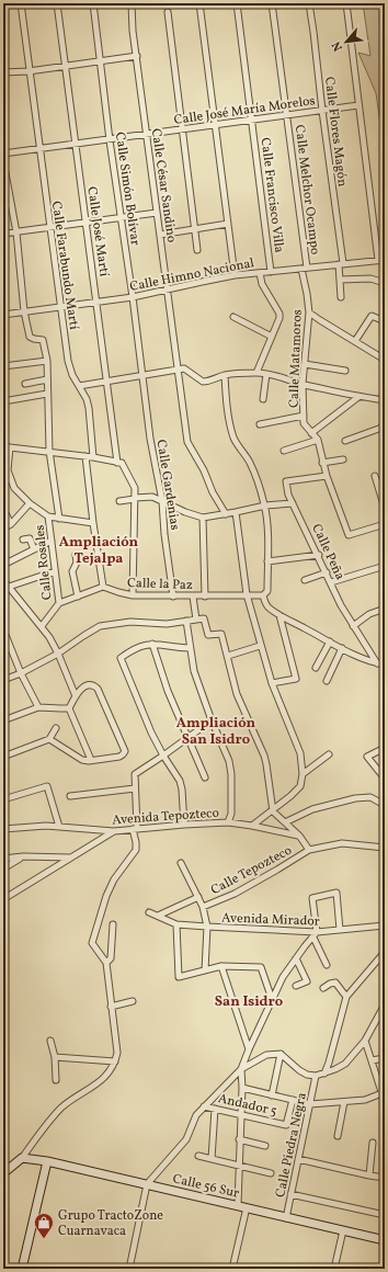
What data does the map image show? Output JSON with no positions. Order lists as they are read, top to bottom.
{
  "streets": {
    "street": [
      "Calle José María Morelos",
      "Calle Flores Magón",
      "Calle César Sandino",
      "Calle Simón Bolívar",
      "Calle Melchor Ocampo",
      "Calle Francisco Villa",
      "Calle José Martí",
      "Calle Farabundo Martí",
      "Calle Himno Nacional",
      "Calle Matamoros",
      "Calle Gardenias",
      "Calle Peña",
      "Calle Rosales",
      "Calle la Paz",
      "Avenida Tepozteco",
      "Calle Tepozteco",
      "Avenida Mirador",
      "Andador 5",
      "Calle Piedra Negra",
      "Calle 56 Sur"
    ]
  },
  "crossings": [
    ["Calle José María Morelos", "Calle Flores Magón"],
    ["Calle José María Morelos", "Calle César Sandino"],
    ["Calle José María Morelos", "Calle Simón Bolívar"],
    ["Calle José María Morelos", "Calle Melchor Ocampo"],
    ["Calle José María Morelos", "Calle Francisco Villa"],
    ["Calle José María Morelos", "Calle José Martí"],
    ["Calle José María Morelos", "Calle Farabundo Martí"],
    ["Calle Flores Magón", "Calle Himno Nacional"],
    ["Calle César Sandino", "Calle Himno Nacional"],
    ["Calle Simón Bolívar", "Calle Himno Nacional"],
    ["Calle Simón Bolívar", "Calle Gardenias"],
    ["Calle Melchor Ocampo", "Calle Himno Nacional"],
    ["Calle Melchor Ocampo", "Calle Matamoros"],
    ["Calle Francisco Villa", "Calle Himno Nacional"],
    ["Calle José Martí", "Calle Himno Nacional"],
    ["Calle Farabundo Martí", "Calle Himno Nacional"],
    ["Calle Himno Nacional", "Calle Matamoros"],
    ["Calle Gardenias", "Calle la Paz"],
    ["Calle Piedra Negra", "Calle 56 Sur"]
  ],
  "districts": ["Ampliación Tejalpa", "Ampliación San Isidro", "San Isidro"],
  "places": {
    "shop": ["Grupo TractoZone Cuarnavaca"]
  },
  "north": "bottom left"
}
